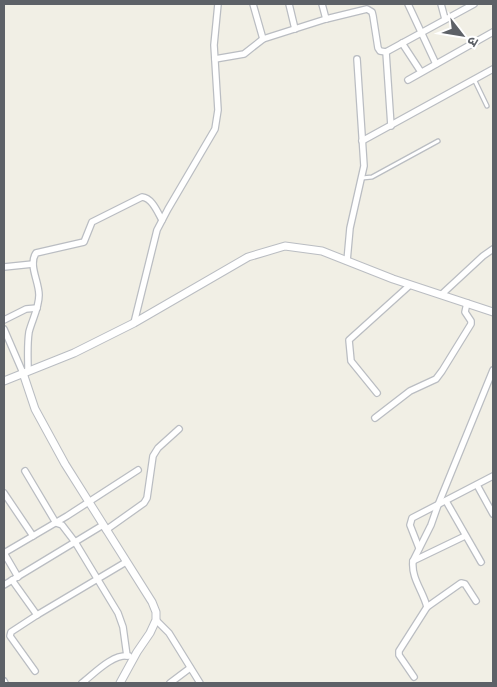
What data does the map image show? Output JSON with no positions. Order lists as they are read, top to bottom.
{
  "north": "bottom right"
}
